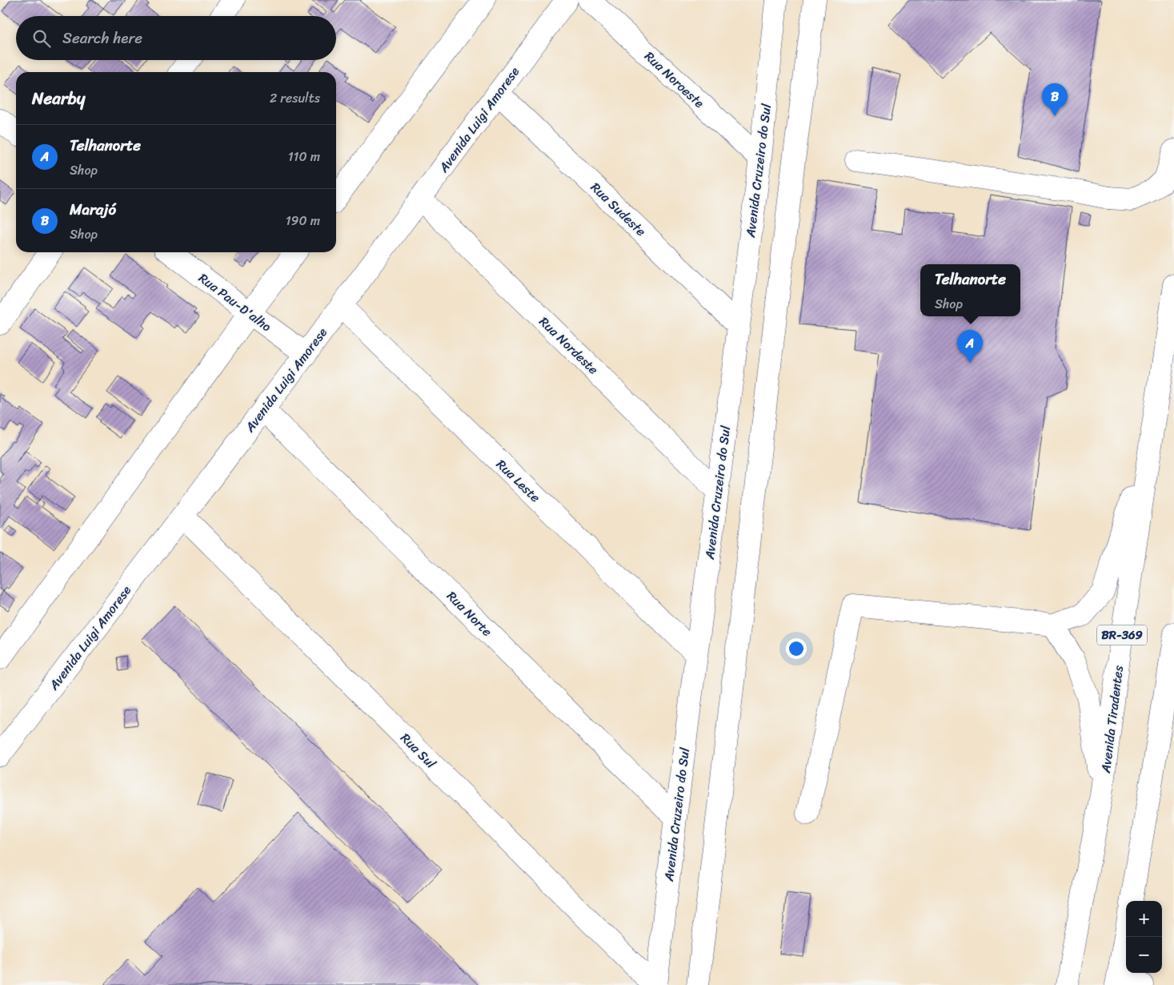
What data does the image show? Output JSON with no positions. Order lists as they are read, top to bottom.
{
  "streets": {
    "main road": [
      "Rua Noroeste",
      "Avenida Luigi Amorese",
      "Avenida Cruzeiro do Sul",
      "Rua Sudeste",
      "Rua Pau-D'alho",
      "Rua Nordeste",
      "Rua Leste",
      "Rua Norte",
      "BR-369",
      "Avenida Tiradentes",
      "Rua Sul"
    ]
  },
  "crossings": [
    ["Rua Noroeste", "Avenida Cruzeiro do Sul"],
    ["Avenida Luigi Amorese", "Rua Sudeste"],
    ["Avenida Luigi Amorese", "Rua Pau-D'alho"],
    ["Avenida Luigi Amorese", "Rua Nordeste"],
    ["Avenida Luigi Amorese", "Rua Leste"],
    ["Avenida Luigi Amorese", "Rua Norte"],
    ["Avenida Luigi Amorese", "Rua Sul"],
    ["Avenida Cruzeiro do Sul", "Rua Sudeste"],
    ["Avenida Cruzeiro do Sul", "Rua Nordeste"],
    ["Avenida Cruzeiro do Sul", "Rua Leste"],
    ["Avenida Cruzeiro do Sul", "Rua Norte"],
    ["Avenida Cruzeiro do Sul", "Rua Sul"]
  ],
  "page": {
    "search": "Search here",
    "heading": ["Nearby", "2 results"],
    "pins": ["B", "A"],
    "list": [
      {
        "mark": "A",
        "name": "Telhanorte",
        "note": "Shop",
        "value": "110 m"
      },
      {
        "mark": "B",
        "name": "Marajó",
        "note": "Shop",
        "value": "190 m"
      }
    ],
    "popup": ["Telhanorte", "Shop"],
    "map_buttons": ["+", "−"]
  }
}
